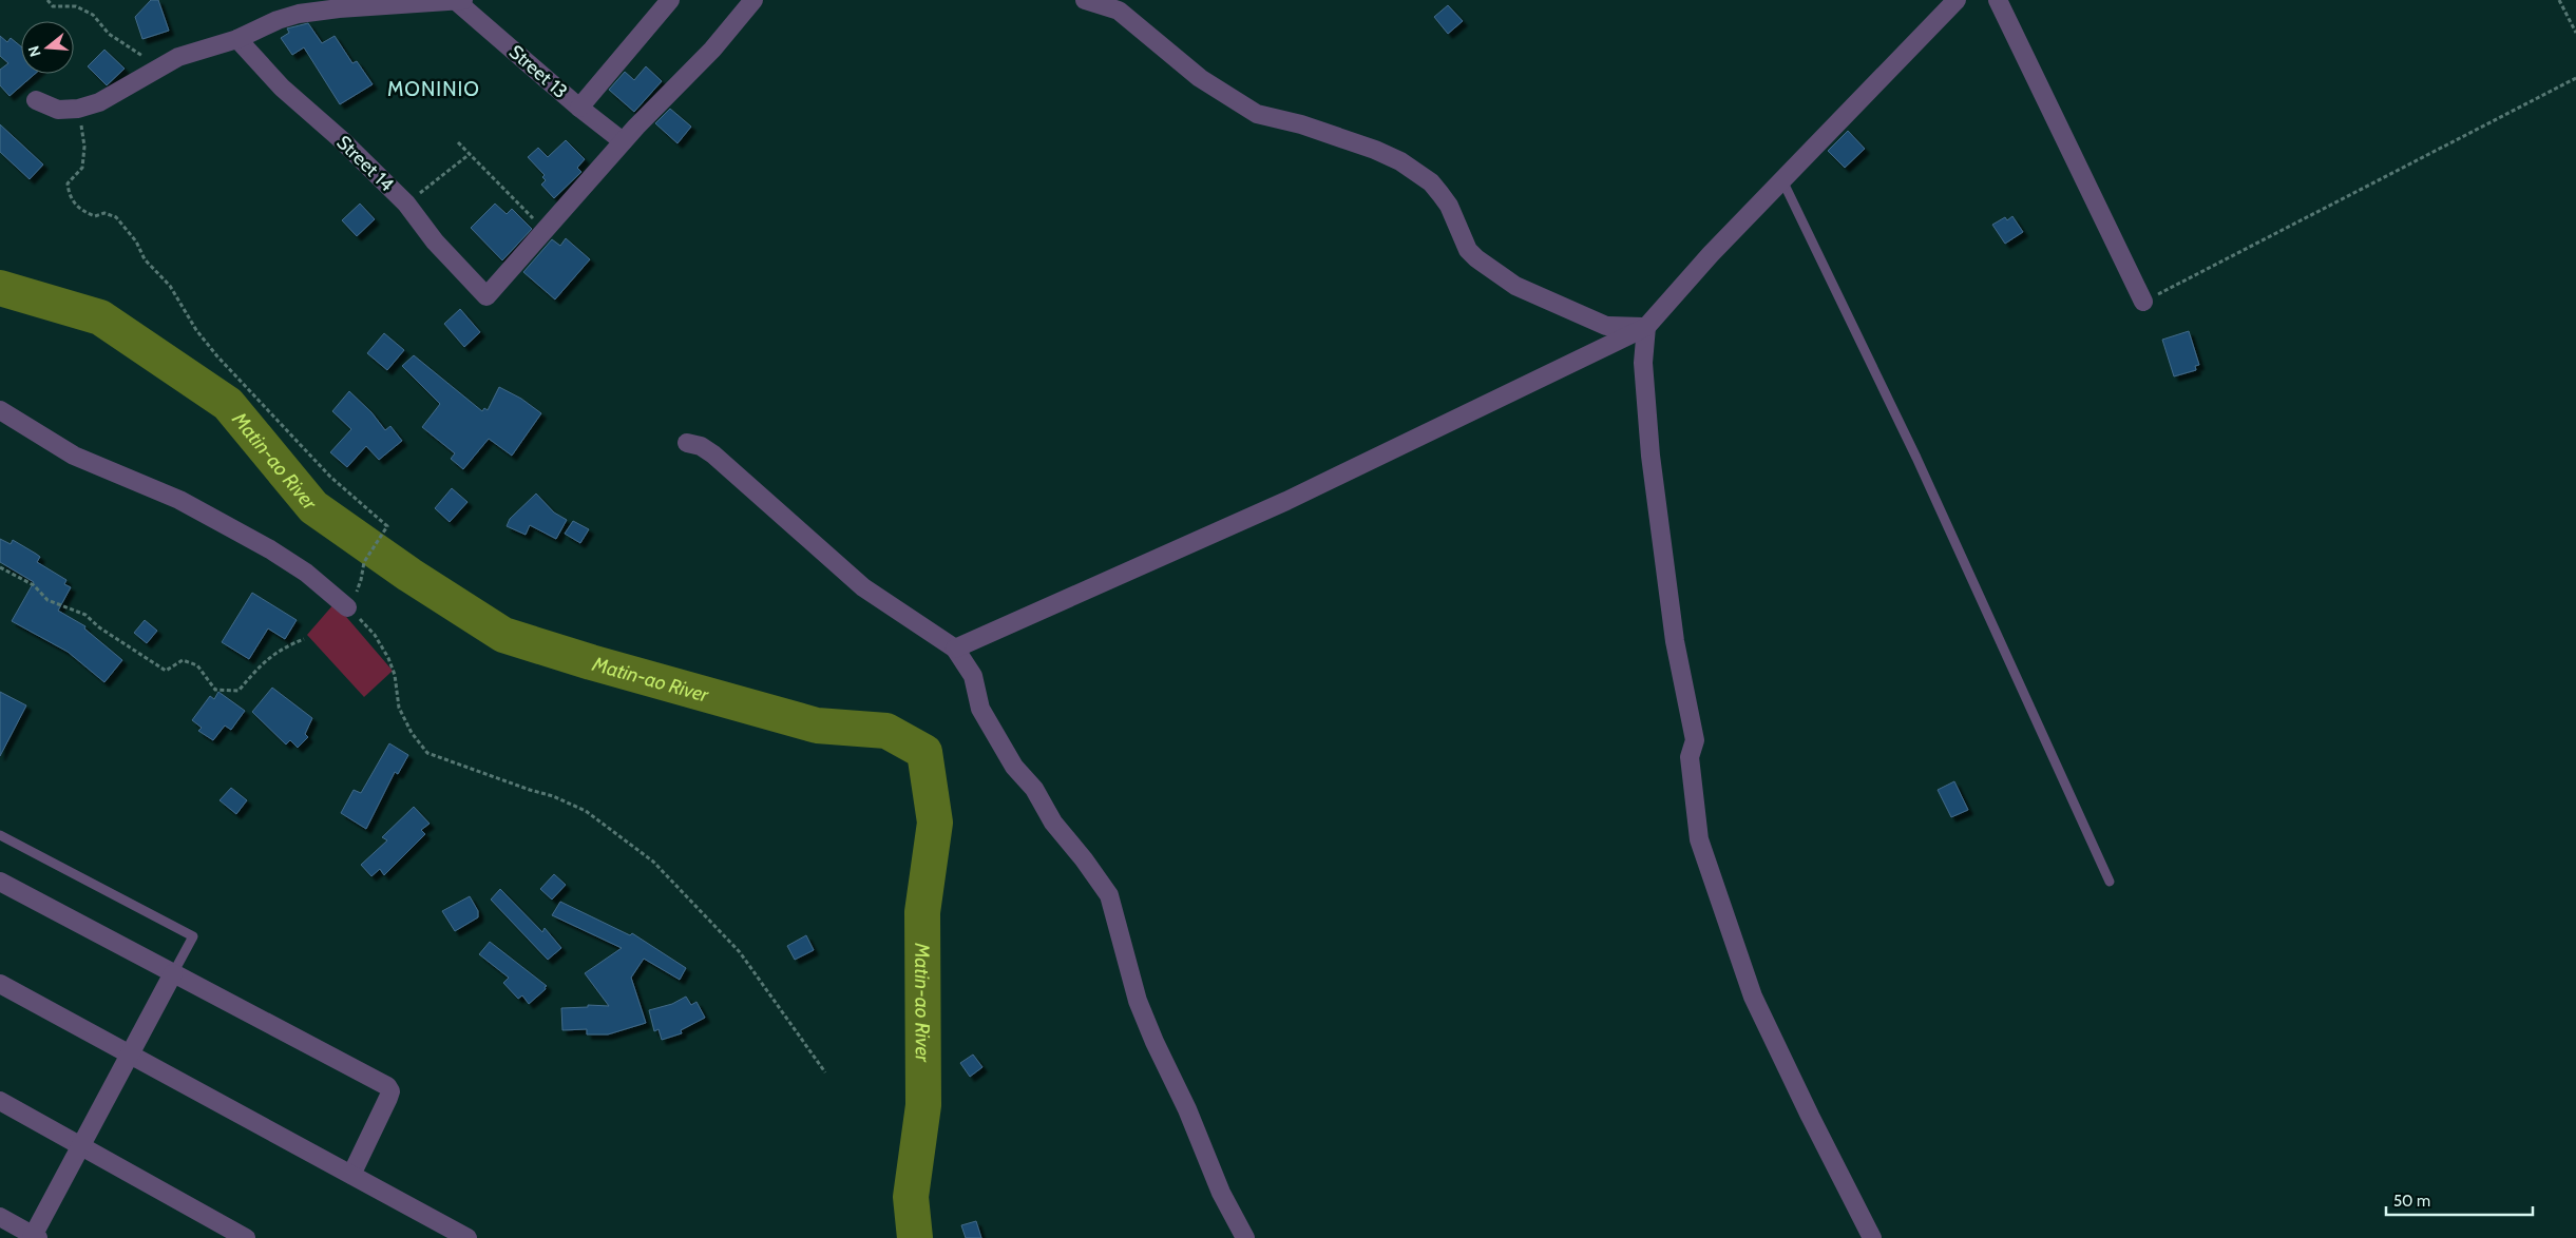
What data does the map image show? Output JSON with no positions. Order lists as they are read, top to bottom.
{
  "streets": {
    "street": ["Street 13", "Street 14"]
  },
  "crossings": [
    ["Street 13", "Street 14"]
  ],
  "districts": ["MONINIO"],
  "water": ["Matin-ao River"],
  "scale_bar": "50 m",
  "north": "left"
}
